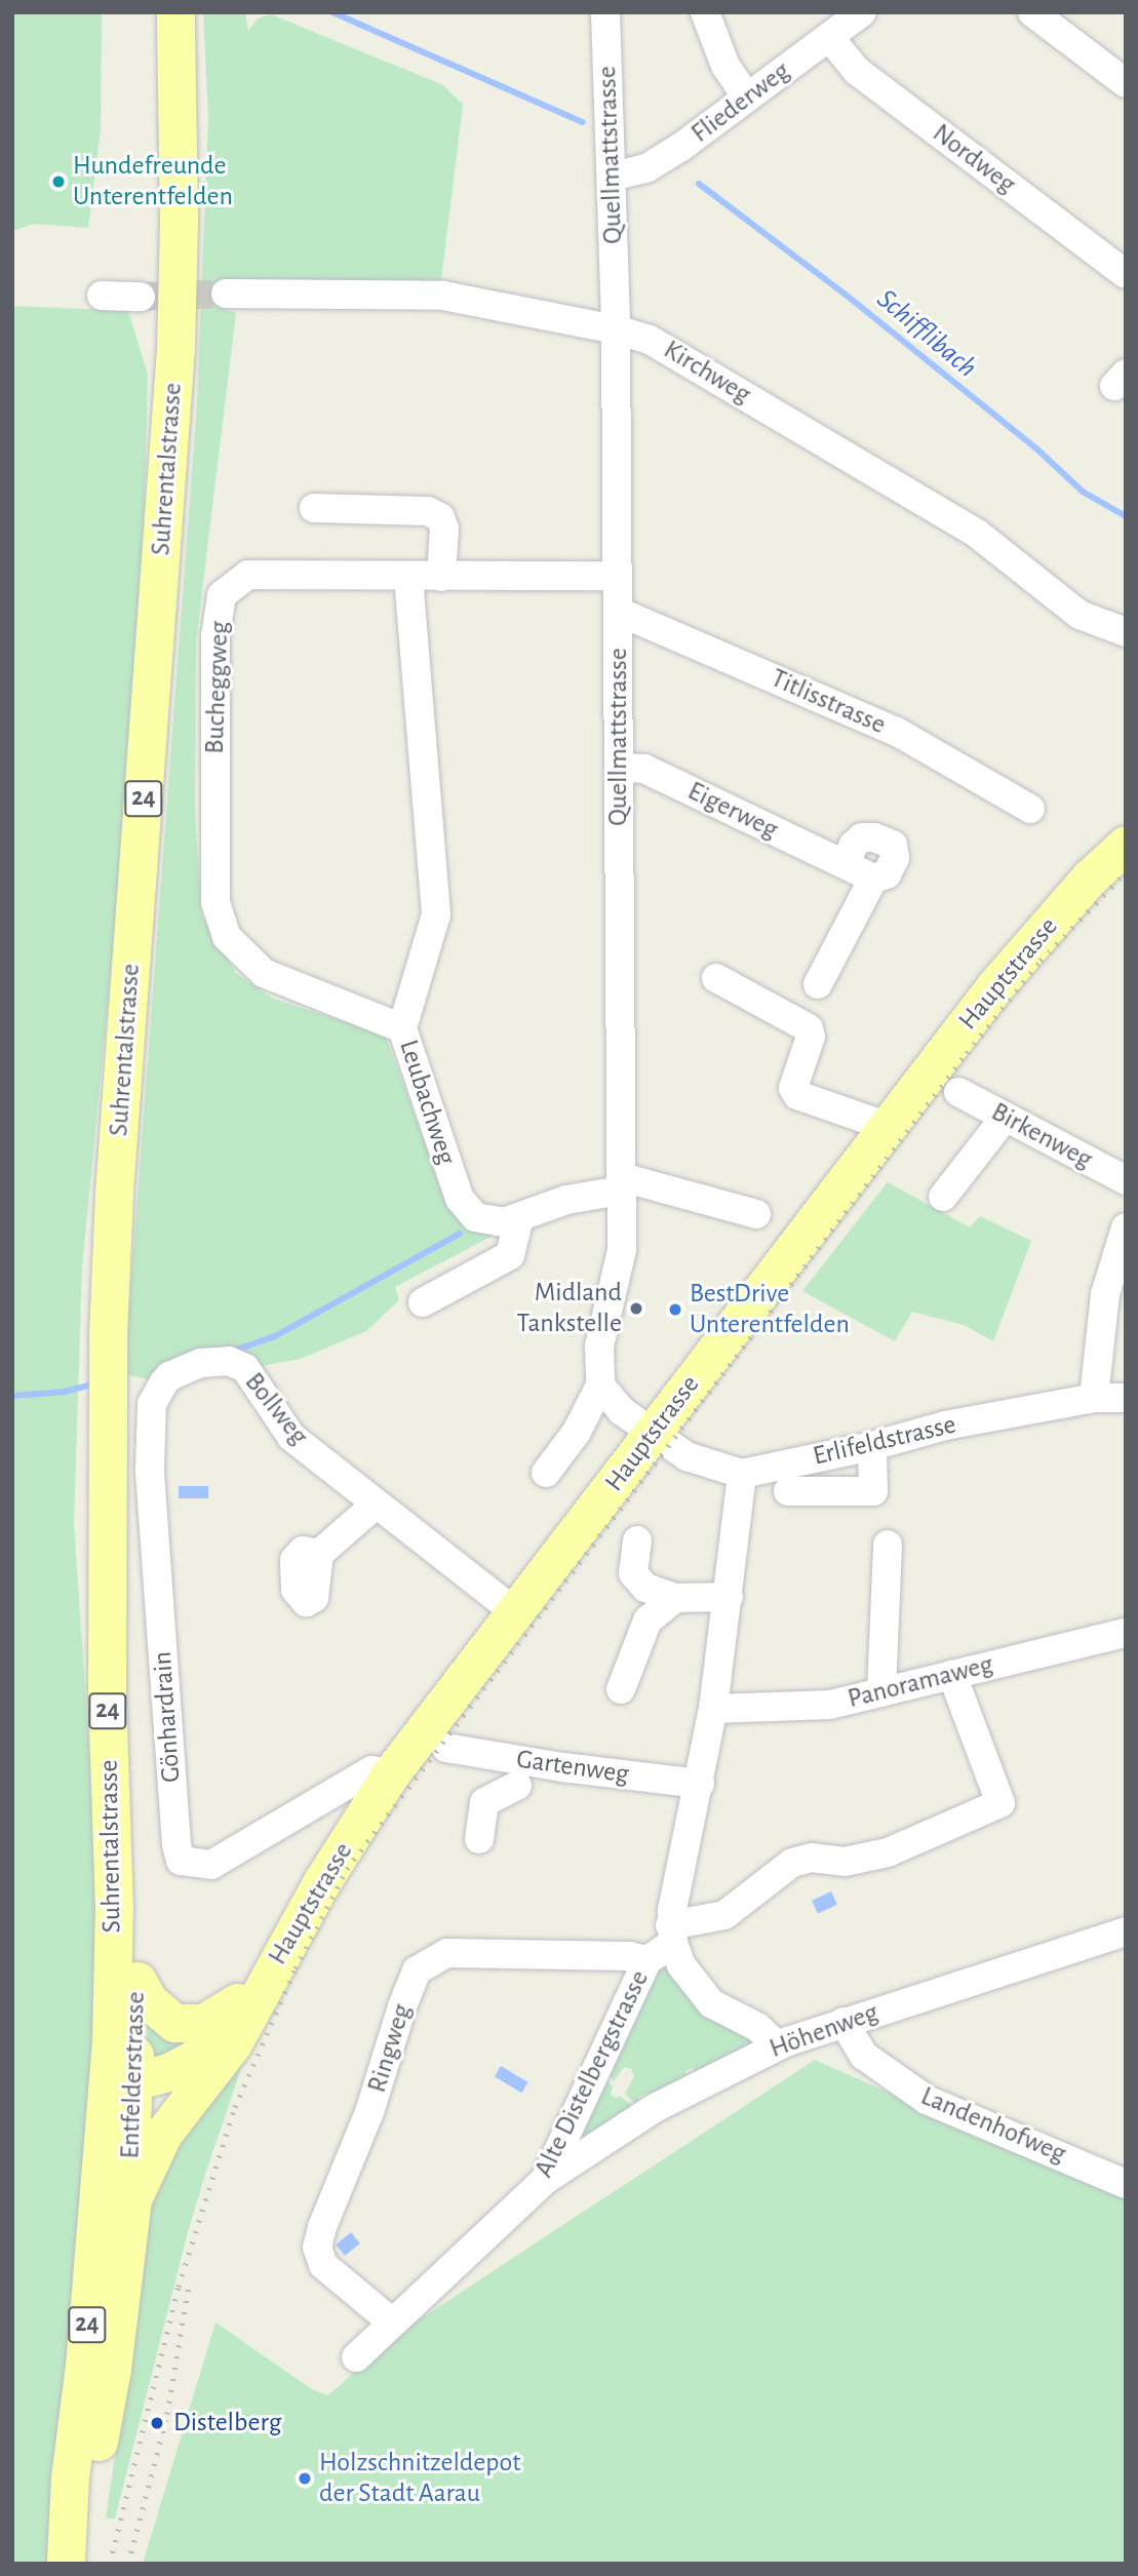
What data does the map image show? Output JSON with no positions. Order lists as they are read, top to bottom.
{
  "streets": {
    "main road": [
      "Suhrentalstrasse",
      "24",
      "Hauptstrasse",
      "Entfelderstrasse"
    ],
    "street": [
      "Fliederweg",
      "Quellmattstrasse",
      "Nordweg",
      "Kirchweg",
      "Bucheggweg",
      "Titlisstrasse",
      "Eigerweg",
      "Leubachweg",
      "Birkenweg",
      "Bollweg",
      "Erlifeldstrasse",
      "Panoramaweg",
      "Gönhardrain",
      "Gartenweg",
      "Höhenweg",
      "Ringweg",
      "Alte Distelbergstrasse",
      "Landenhofweg"
    ]
  },
  "crossings": [
    ["Fliederweg", "Quellmattstrasse"],
    ["Fliederweg", "Nordweg"],
    ["Quellmattstrasse", "Kirchweg"],
    ["Quellmattstrasse", "Bucheggweg"],
    ["Quellmattstrasse", "Titlisstrasse"],
    ["Quellmattstrasse", "Eigerweg"],
    ["Quellmattstrasse", "Leubachweg"],
    ["Suhrentalstrasse", "Entfelderstrasse"],
    ["Bucheggweg", "Leubachweg"],
    ["Hauptstrasse", "Bollweg"],
    ["Hauptstrasse", "Erlifeldstrasse"],
    ["Hauptstrasse", "Gönhardrain"],
    ["Bollweg", "Gönhardrain"],
    ["Höhenweg", "Alte Distelbergstrasse"],
    ["Höhenweg", "Landenhofweg"],
    ["Ringweg", "Alte Distelbergstrasse"]
  ],
  "water": ["Schifflibach"],
  "places": [
    "Hundefreunde Unterentfelden",
    "Midland Tankstelle",
    "BestDrive Unterentfelden",
    "Distelberg",
    "Holzschnitzeldepot der Stadt Aarau"
  ]
}
